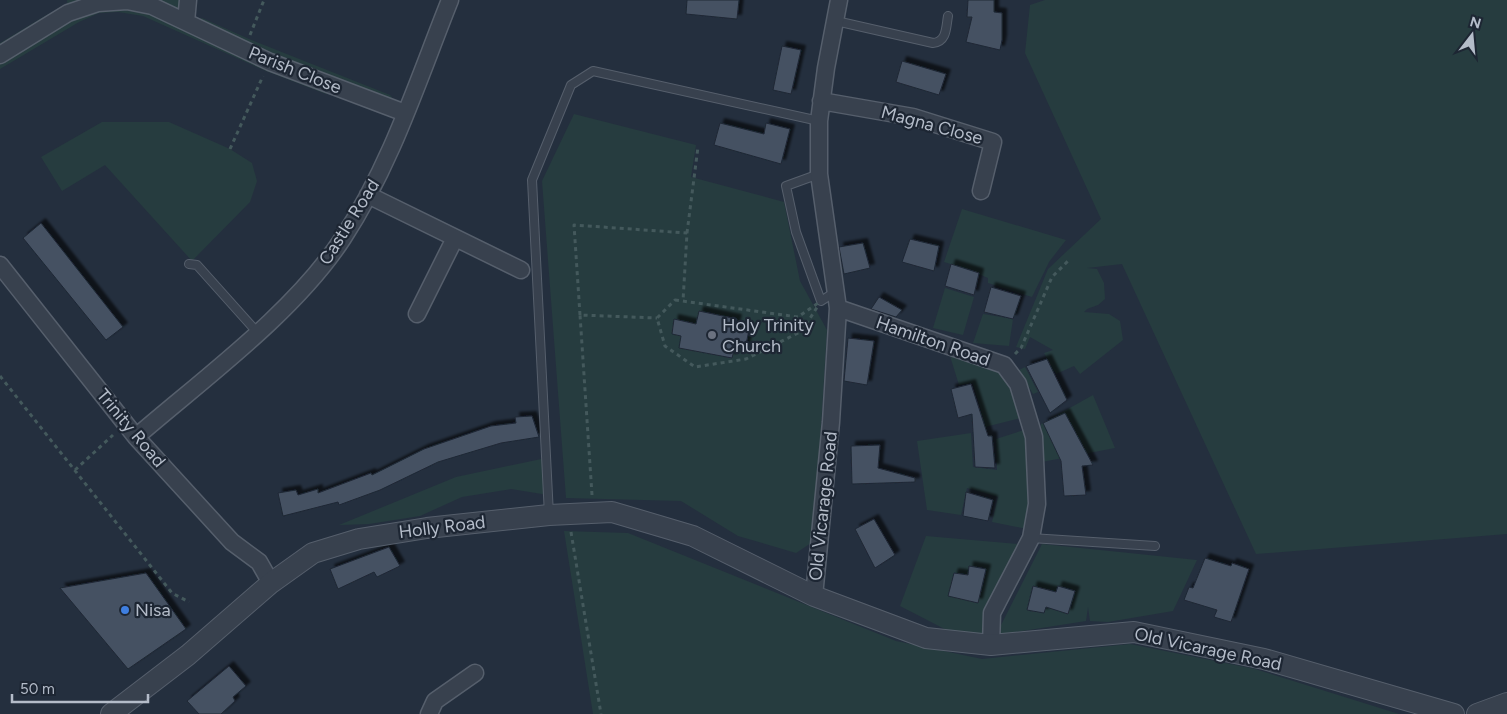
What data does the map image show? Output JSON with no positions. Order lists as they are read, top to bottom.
{
  "streets": {
    "street": [
      "Parish Close",
      "Magna Close",
      "Castle Road",
      "Hamilton Road",
      "Trinity Road",
      "Old Vicarage Road",
      "Holly Road"
    ]
  },
  "crossings": [
    ["Parish Close", "Castle Road"],
    ["Magna Close", "Old Vicarage Road"],
    ["Castle Road", "Trinity Road"],
    ["Hamilton Road", "Old Vicarage Road"],
    ["Trinity Road", "Holly Road"],
    ["Old Vicarage Road", "Holly Road"]
  ],
  "places": ["Holy Trinity Church", "Nisa"],
  "scale_bar": "50 m",
  "north": "top"
}
